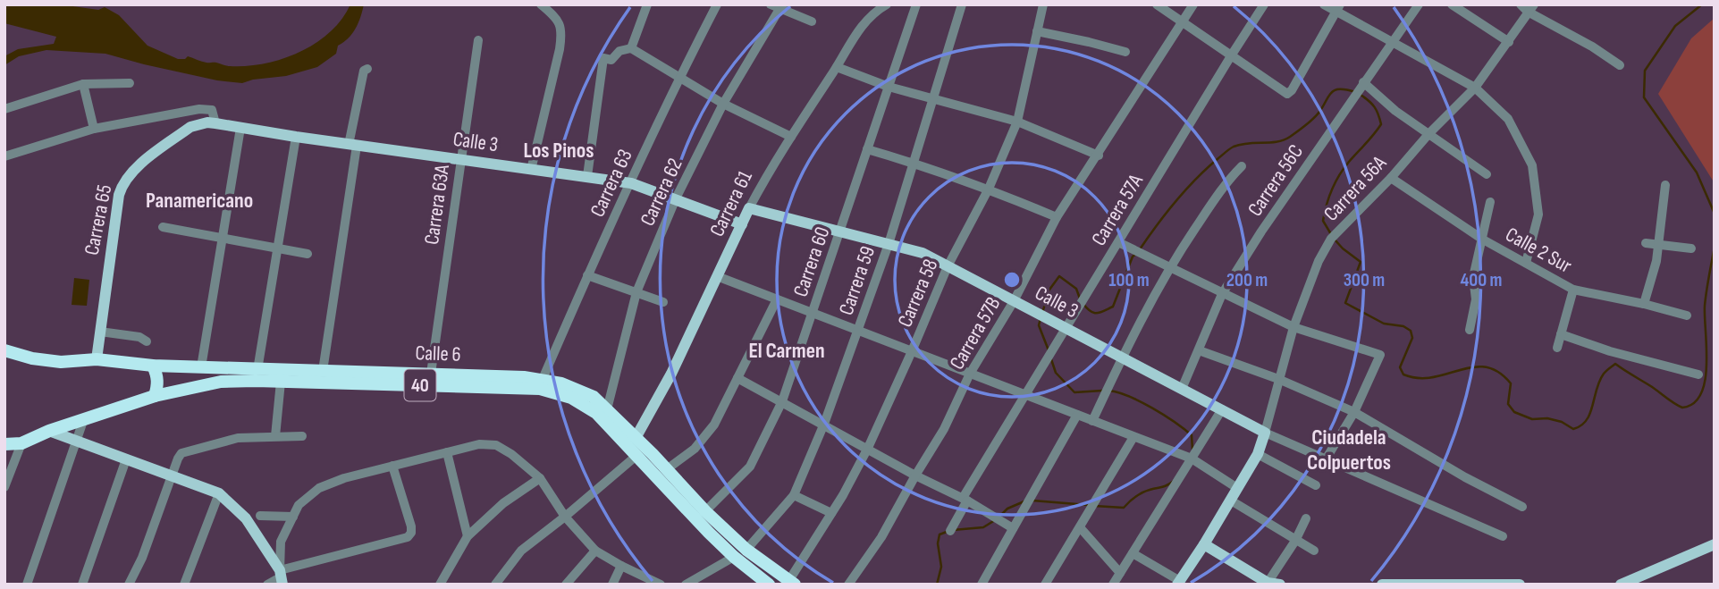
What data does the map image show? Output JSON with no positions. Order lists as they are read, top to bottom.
{
  "streets": {
    "highway": ["Calle 6", "40"],
    "main road": ["Calle 3", "Carrera 61", "Carrera 65"],
    "street": [
      "Carrera 56C",
      "Carrera 63",
      "Carrera 56A",
      "Carrera 62",
      "Carrera 63A",
      "Carrera 57A",
      "Calle 2 Sur",
      "Carrera 60",
      "Carrera 59",
      "Carrera 58",
      "Carrera 57B"
    ]
  },
  "crossings": [
    ["Calle 3", "Carrera 56C"],
    ["Calle 3", "Carrera 63"],
    ["Calle 3", "Carrera 56A"],
    ["Calle 3", "Carrera 62"],
    ["Calle 3", "Carrera 61"],
    ["Calle 3", "Carrera 63A"],
    ["Calle 3", "Carrera 57A"],
    ["Calle 3", "Carrera 65"],
    ["Calle 3", "Carrera 60"],
    ["Calle 3", "Carrera 59"],
    ["Calle 3", "Carrera 58"],
    ["Calle 3", "Carrera 57B"],
    ["Carrera 63", "Calle 6"],
    ["Carrera 56A", "Calle 2 Sur"],
    ["Carrera 62", "Calle 6"],
    ["Carrera 61", "Calle 6"],
    ["Carrera 63A", "Calle 6"],
    ["Carrera 65", "Calle 6"],
    ["Carrera 60", "Calle 6"],
    ["Carrera 59", "Calle 6"],
    ["Carrera 58", "Calle 6"]
  ],
  "districts": [
    "Los Pinos",
    "Panamericano",
    "El Carmen",
    "Ciudadela Colpuertos"
  ],
  "rings": [
    "100 m",
    "200 m",
    "300 m",
    "400 m"
  ]
}
